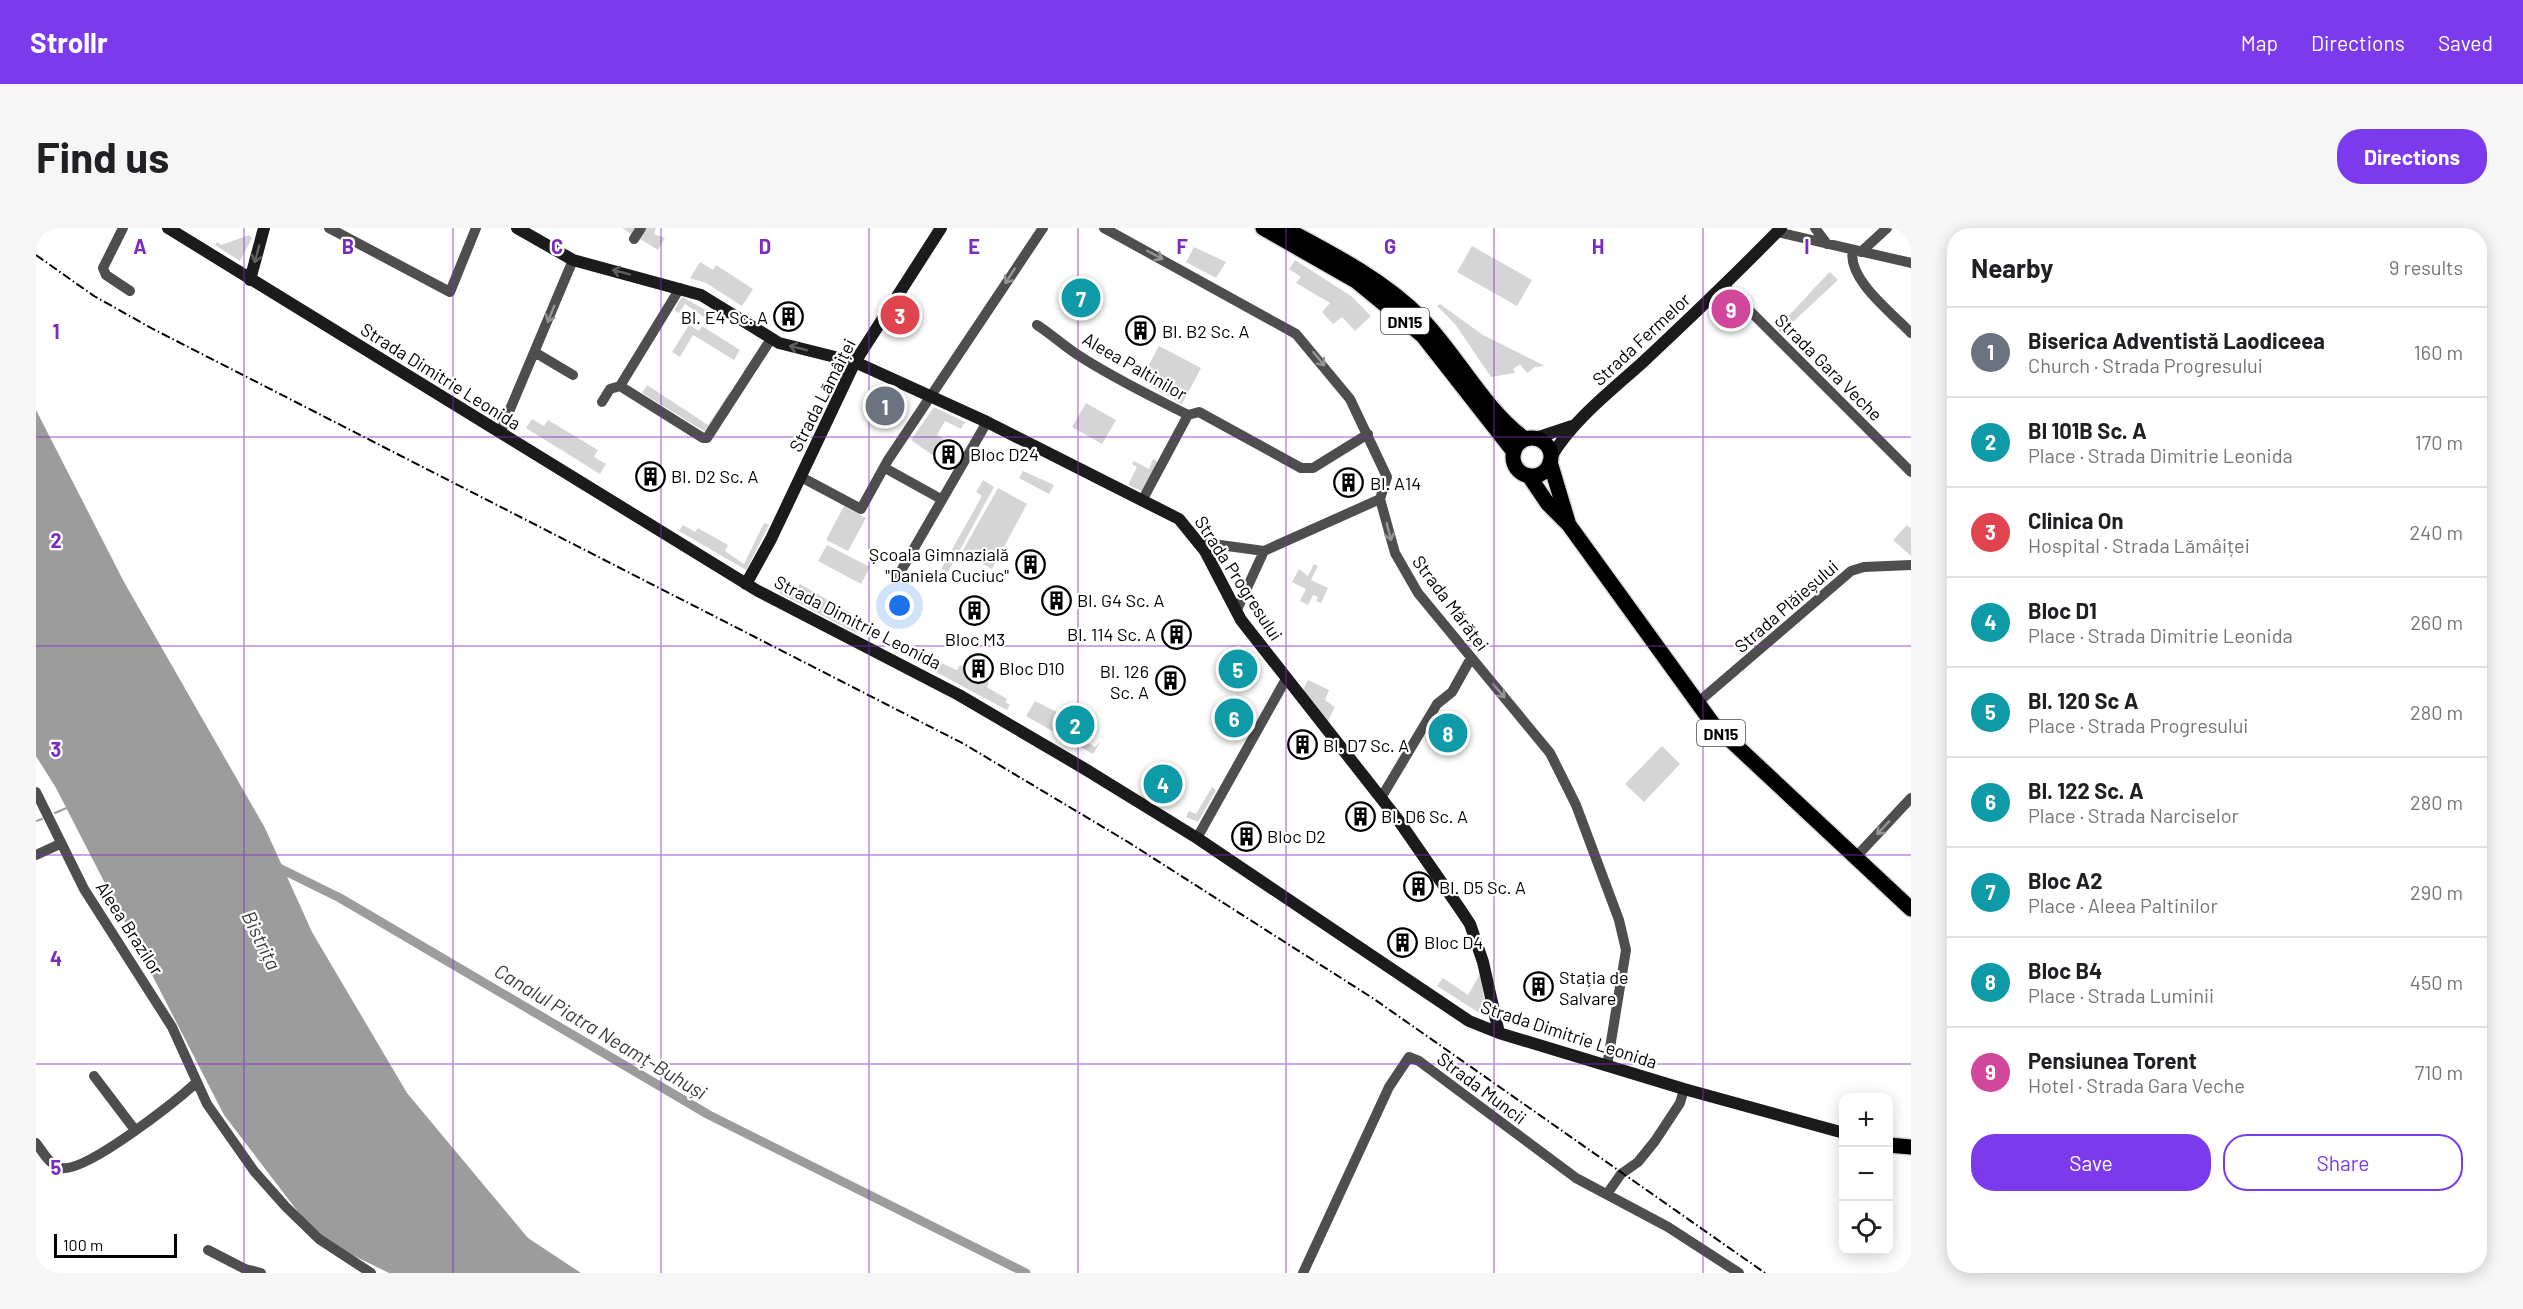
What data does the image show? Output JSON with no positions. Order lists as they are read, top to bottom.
{
  "streets": {
    "main road": ["DN15"],
    "street": [
      "Strada Fermelor",
      "Aleea Paltinilor",
      "Strada Gara Veche",
      "Strada Dimitrie Leonida",
      "Strada Lămâiței",
      "Strada Progresului",
      "Strada Mărăței",
      "Strada Plăieșului",
      "Aleea Brazilor",
      "Strada Muncii"
    ]
  },
  "crossings": [
    ["DN15", "Strada Fermelor"],
    ["DN15", "Strada Plăieșului"],
    ["Strada Fermelor", "Strada Gara Veche"],
    ["Aleea Paltinilor", "Strada Progresului"],
    ["Aleea Paltinilor", "Strada Mărăței"],
    ["Strada Dimitrie Leonida", "Strada Lămâiței"],
    ["Strada Dimitrie Leonida", "Strada Progresului"],
    ["Strada Dimitrie Leonida", "Strada Mărăței"],
    ["Strada Lămâiței", "Strada Progresului"]
  ],
  "one_way": ["Strada Mărăței"],
  "water": ["Bistrița", "Canalul Piatra Neamț-Buhuși"],
  "places": {
    "building": [
      "Bl. E4 Sc. A",
      "Bl. B2 Sc. A",
      "Bloc D24",
      "Bl. D2 Sc. A",
      "Bl. A14",
      "Școala Gimnazială \"Daniela Cuciuc\"",
      "Bl. G4 Sc. A",
      "Bloc M3",
      "Bl. 114 Sc. A",
      "Bloc D10",
      "Bl. 126 Sc. A",
      "Bl. D7 Sc. A",
      "Bl. D6 Sc. A",
      "Bloc D2",
      "Bl. D5 Sc. A",
      "Bloc D4",
      "Stația de Salvare"
    ]
  },
  "scale_bar": "100 m",
  "page": {
    "header": "Strollr",
    "nav": ["Map", "Directions", "Saved"],
    "buttons": [
      "Directions",
      ["Save", "Share"]
    ],
    "title": "Find us",
    "heading": ["Nearby", "9 results"],
    "pins": [
      "7",
      "9",
      "3",
      "1",
      "5",
      "6",
      "2",
      "8",
      "4"
    ],
    "list": [
      {
        "mark": "1",
        "name": "Biserica Adventistă Laodiceea",
        "note": "Church · Strada Progresului",
        "value": "160 m"
      },
      {
        "mark": "2",
        "name": "Bl 101B Sc. A",
        "note": "Place · Strada Dimitrie Leonida",
        "value": "170 m"
      },
      {
        "mark": "3",
        "name": "Clinica On",
        "note": "Hospital · Strada Lămâiței",
        "value": "240 m"
      },
      {
        "mark": "4",
        "name": "Bloc D1",
        "note": "Place · Strada Dimitrie Leonida",
        "value": "260 m"
      },
      {
        "mark": "5",
        "name": "Bl. 120 Sc A",
        "note": "Place · Strada Progresului",
        "value": "280 m"
      },
      {
        "mark": "6",
        "name": "Bl. 122 Sc. A",
        "note": "Place · Strada Narciselor",
        "value": "280 m"
      },
      {
        "mark": "7",
        "name": "Bloc A2",
        "note": "Place · Aleea Paltinilor",
        "value": "290 m"
      },
      {
        "mark": "8",
        "name": "Bloc B4",
        "note": "Place · Strada Luminii",
        "value": "450 m"
      },
      {
        "mark": "9",
        "name": "Pensiunea Torent",
        "note": "Hotel · Strada Gara Veche",
        "value": "710 m"
      }
    ],
    "map_buttons": ["+", "−"],
    "scale": "100 m"
  },
  "grid": {
    "columns": [
      "A",
      "B",
      "C",
      "D",
      "E",
      "F",
      "G",
      "H",
      "I"
    ],
    "rows": [
      "1",
      "2",
      "3",
      "4",
      "5"
    ]
  }
}
